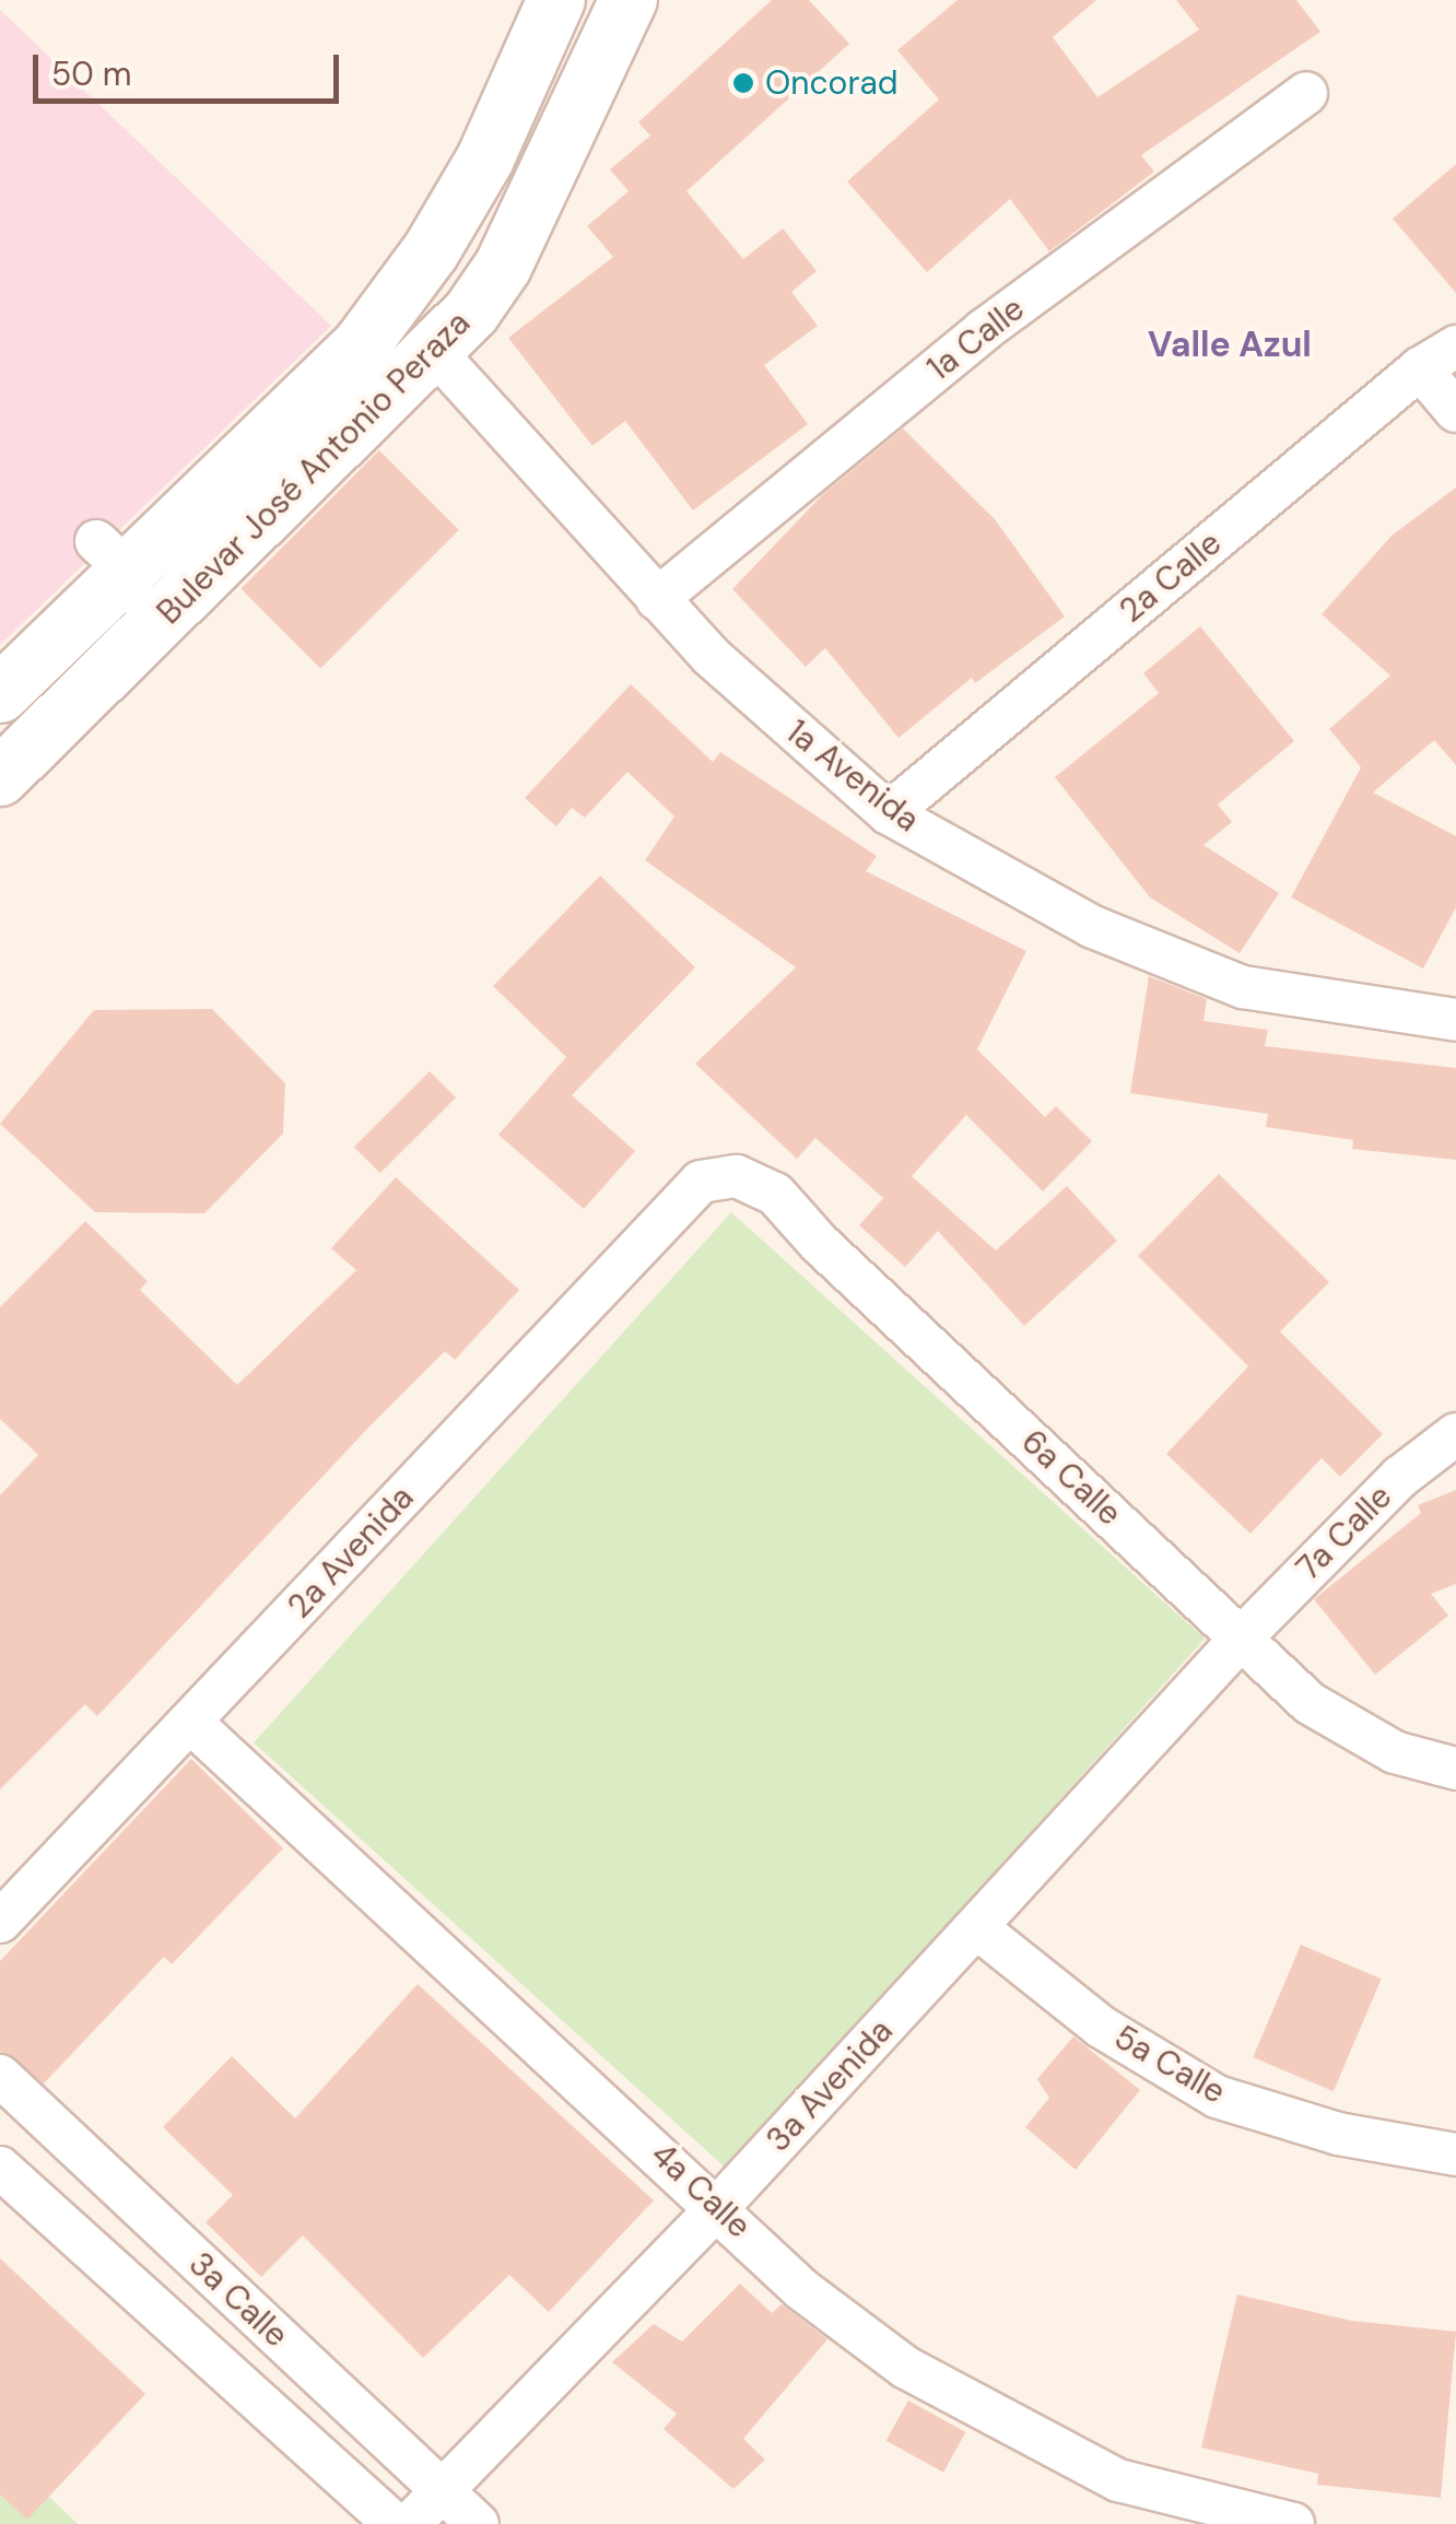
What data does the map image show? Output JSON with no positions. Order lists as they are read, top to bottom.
{
  "streets": {
    "street": [
      "1a Calle",
      "Bulevar José Antonio Peraza",
      "2a Calle",
      "1a Avenida",
      "6a Calle",
      "7a Calle",
      "2a Avenida",
      "5a Calle",
      "3a Avenida",
      "4a Calle",
      "3a Calle"
    ]
  },
  "crossings": [
    ["1a Calle", "1a Avenida"],
    ["Bulevar José Antonio Peraza", "1a Avenida"],
    ["2a Calle", "1a Avenida"],
    ["6a Calle", "7a Calle"],
    ["6a Calle", "2a Avenida"],
    ["6a Calle", "3a Avenida"],
    ["7a Calle", "3a Avenida"],
    ["2a Avenida", "4a Calle"],
    ["5a Calle", "3a Avenida"],
    ["3a Avenida", "4a Calle"],
    ["3a Avenida", "3a Calle"]
  ],
  "districts": ["Valle Azul"],
  "places": ["Oncorad"],
  "scale_bar": "50 m"
}
